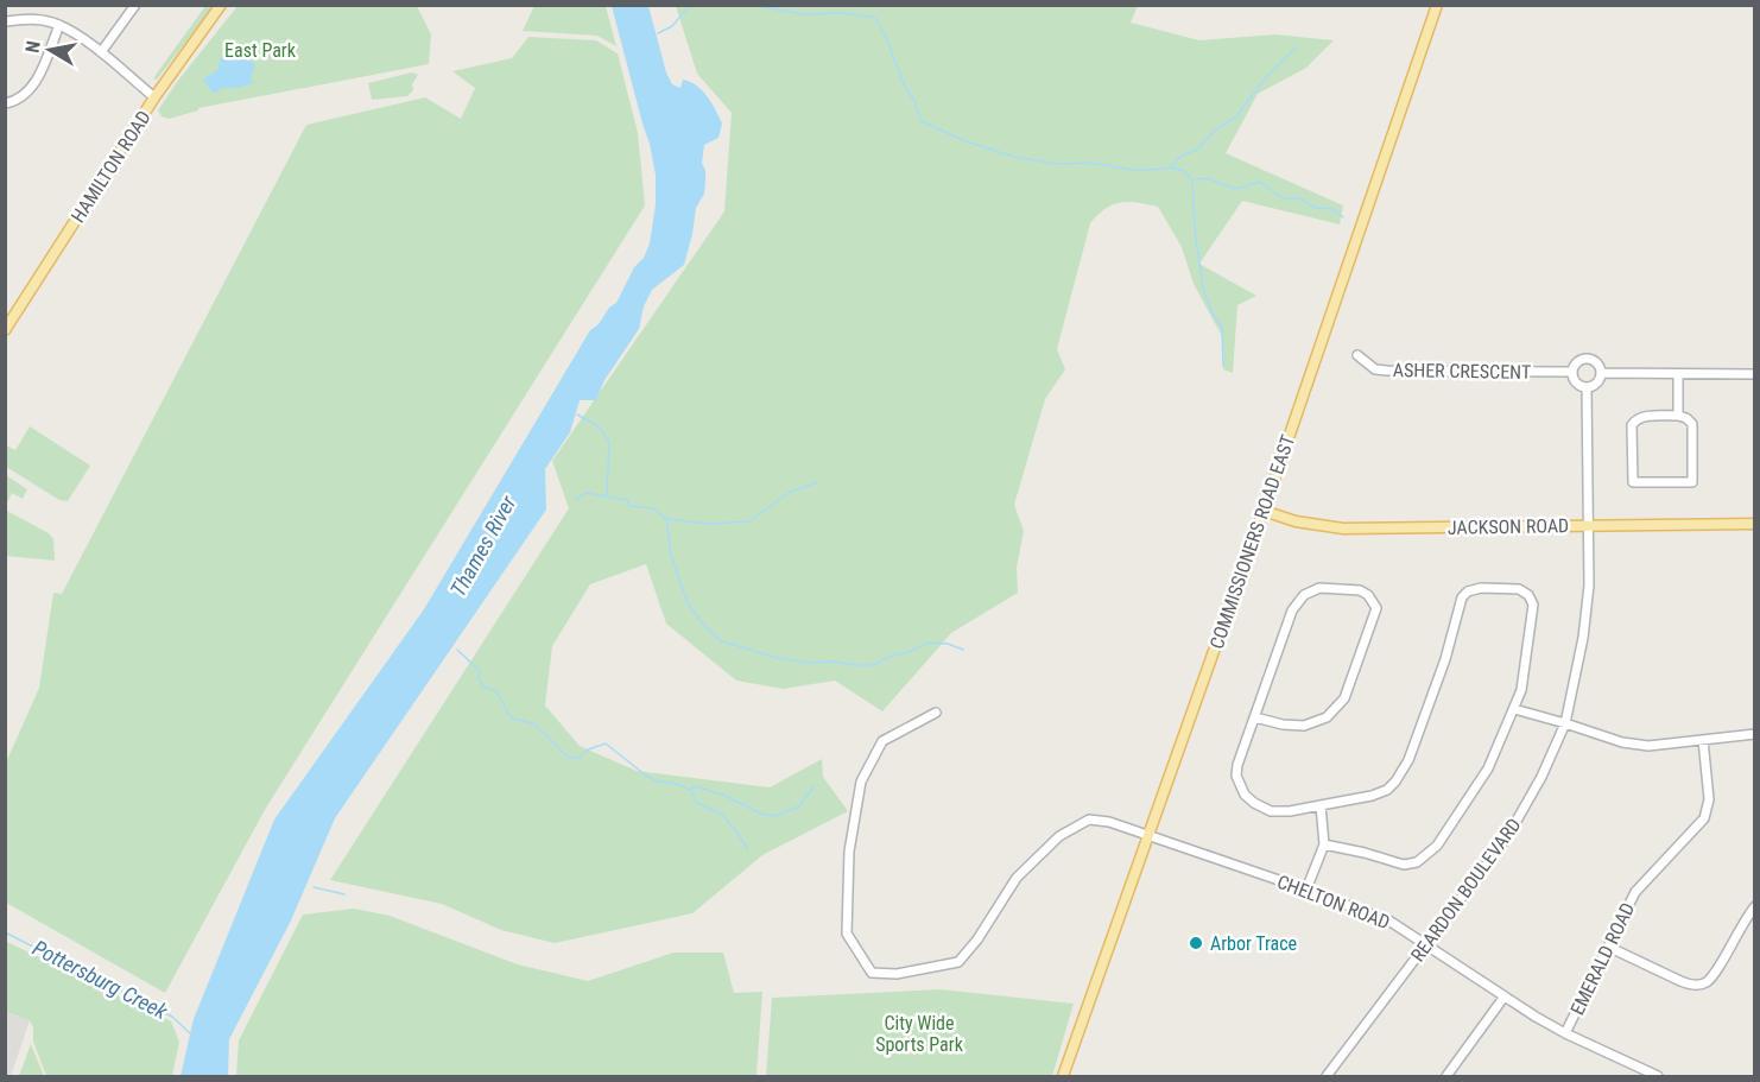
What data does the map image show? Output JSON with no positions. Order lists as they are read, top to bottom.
{
  "streets": {
    "main road": ["HAMILTON ROAD", "JACKSON ROAD", "COMMISSIONERS ROAD EAST"],
    "street": [
      "ASHER CRESCENT",
      "REARDON BOULEVARD",
      "CHELTON ROAD",
      "EMERALD ROAD"
    ]
  },
  "crossings": [
    ["ASHER CRESCENT", "REARDON BOULEVARD"],
    ["JACKSON ROAD", "COMMISSIONERS ROAD EAST"],
    ["JACKSON ROAD", "REARDON BOULEVARD"],
    ["COMMISSIONERS ROAD EAST", "CHELTON ROAD"],
    ["REARDON BOULEVARD", "CHELTON ROAD"],
    ["CHELTON ROAD", "EMERALD ROAD"]
  ],
  "water": ["Thames River", "Pottersburg Creek"],
  "parks": ["East Park", "City Wide Sports Park"],
  "places": ["Arbor Trace"],
  "north": "left"
}
